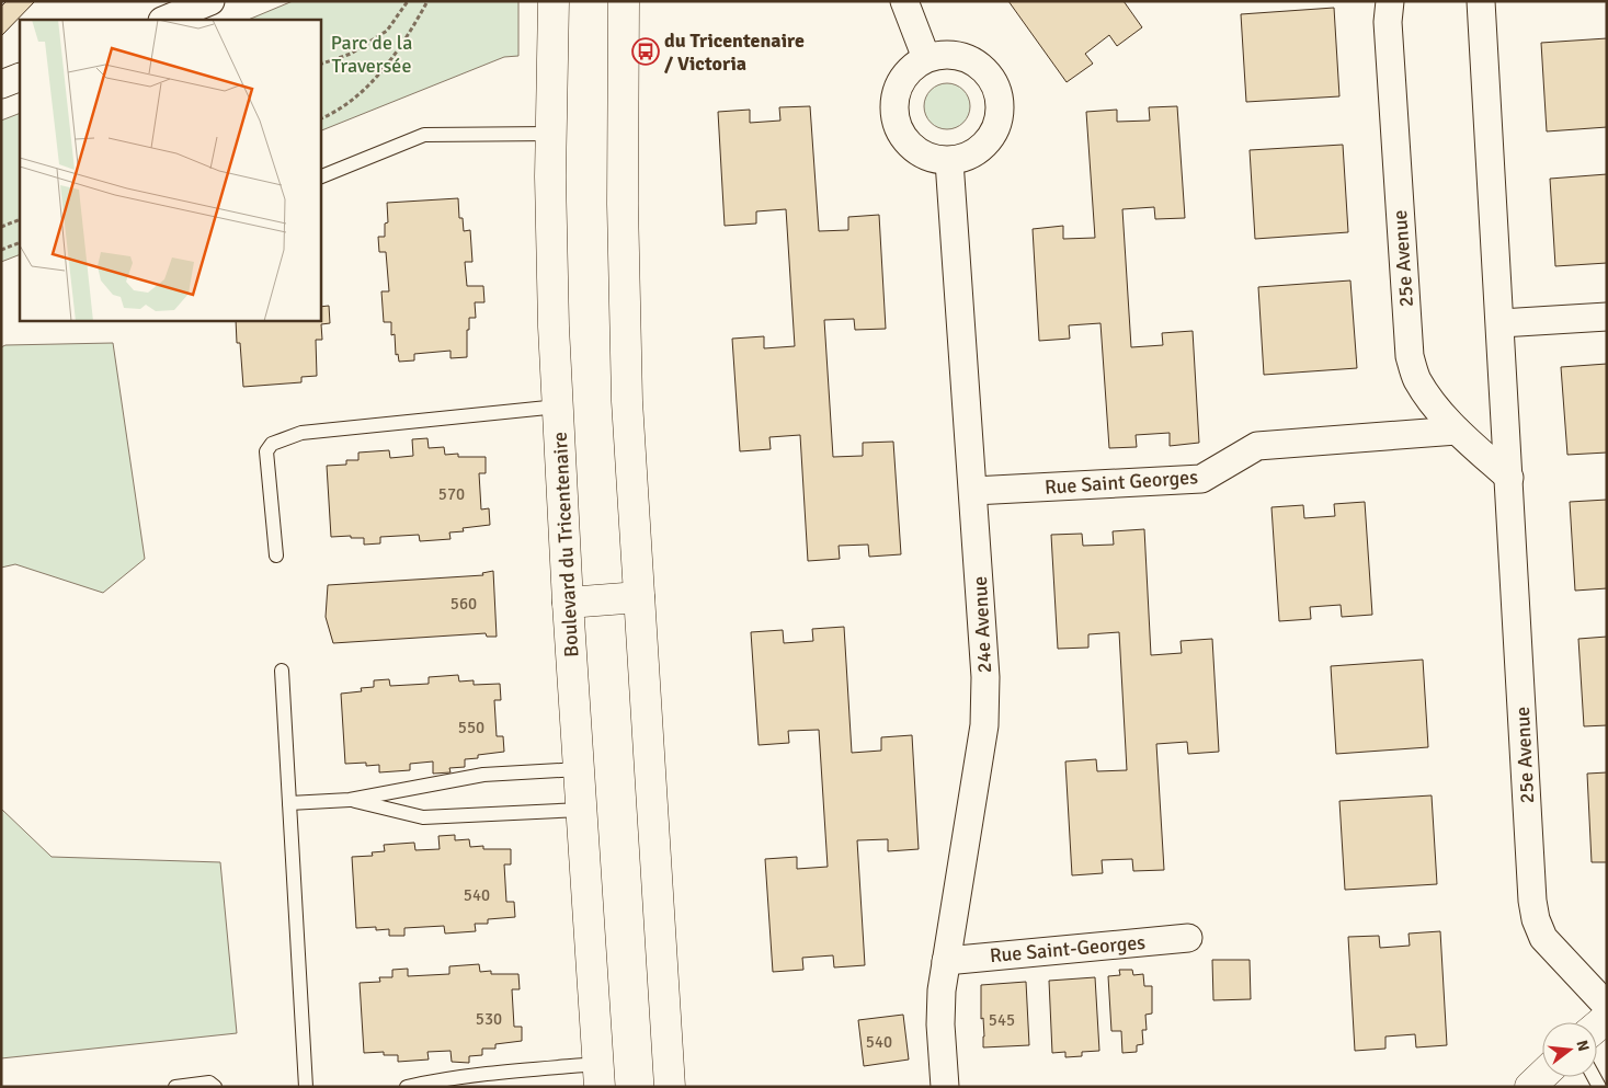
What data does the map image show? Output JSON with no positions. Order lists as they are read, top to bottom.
{
  "streets": {
    "street": [
      "25e Avenue",
      "Rue Saint Georges",
      "Boulevard du Tricentenaire",
      "24e Avenue",
      "Rue Saint-Georges"
    ]
  },
  "crossings": [
    ["25e Avenue", "Rue Saint Georges"],
    ["Rue Saint Georges", "24e Avenue"],
    ["24e Avenue", "Rue Saint-Georges"]
  ],
  "parks": ["Parc de la Traversée"],
  "places": {
    "bus stop": ["du Tricentenaire / Victoria"]
  },
  "house_numbers": [
    "570",
    "560",
    "550",
    "540",
    "530",
    "545",
    "540"
  ],
  "north": "right"
}
